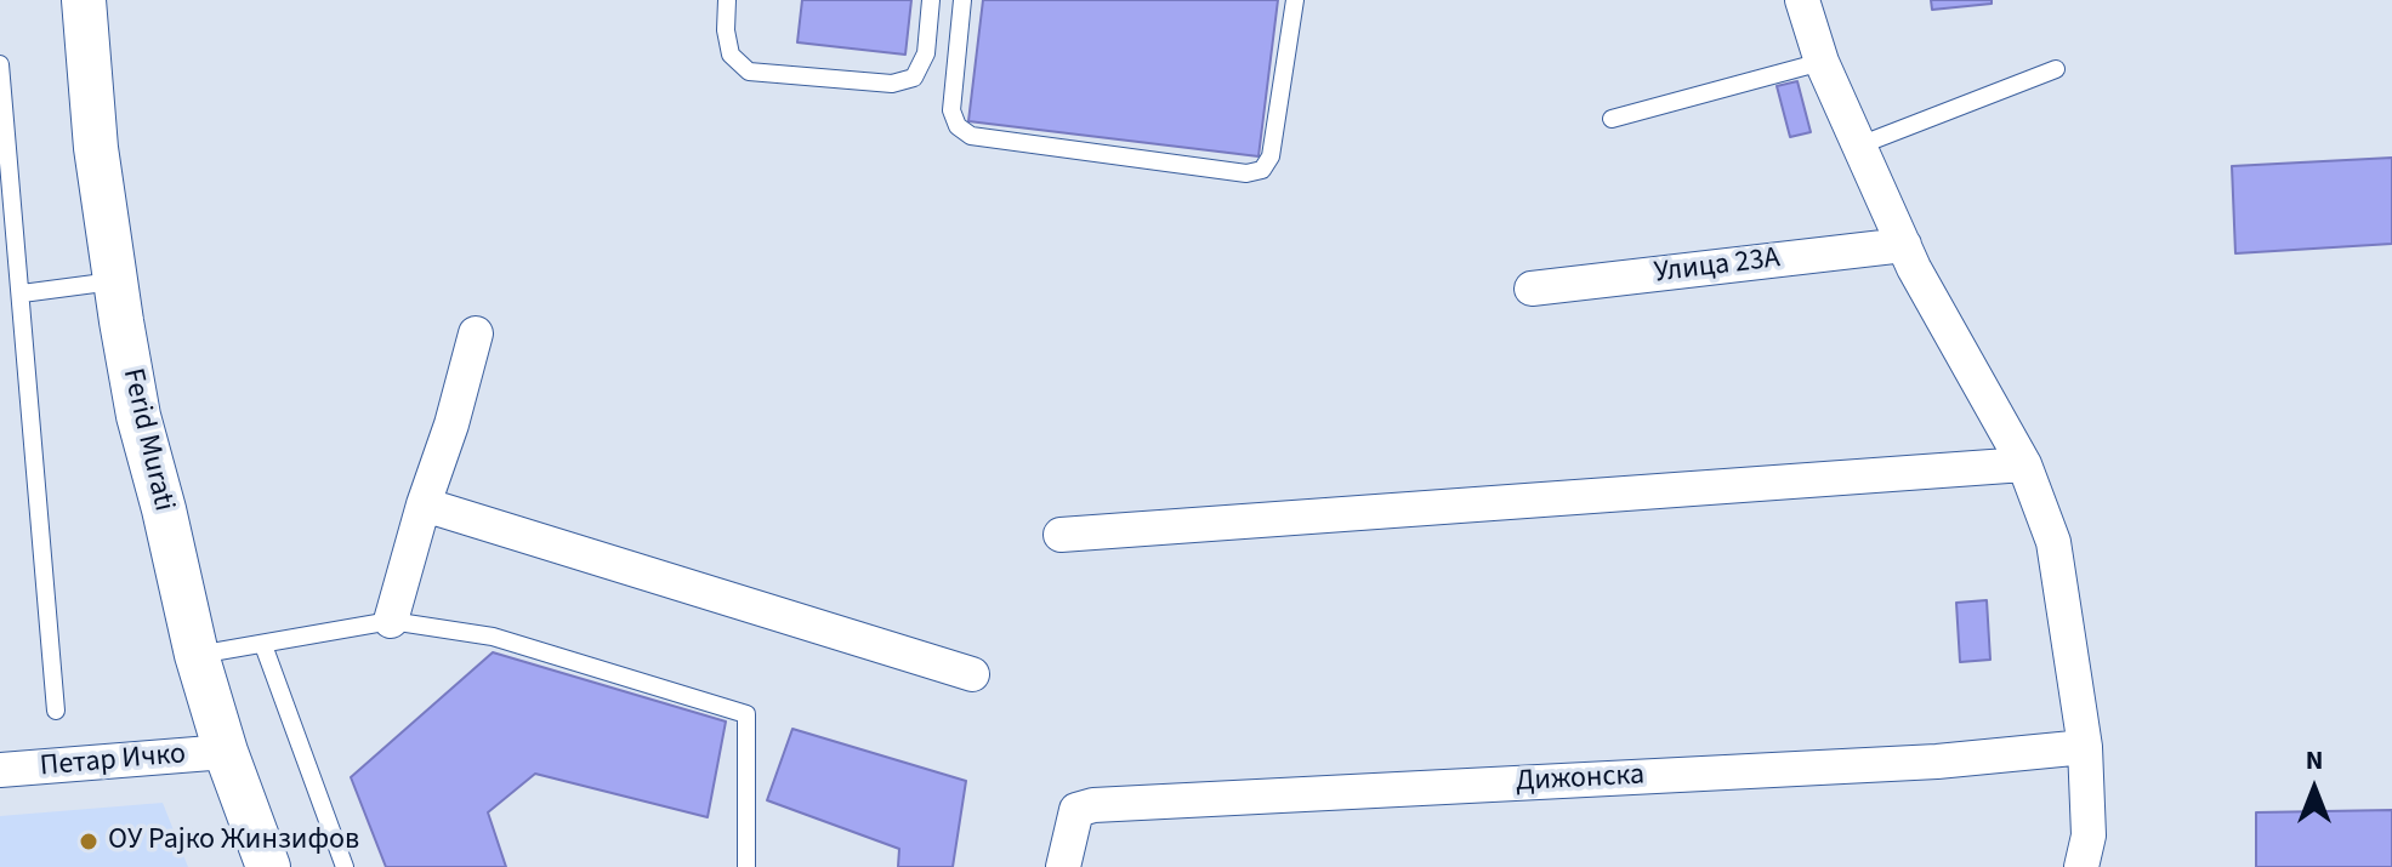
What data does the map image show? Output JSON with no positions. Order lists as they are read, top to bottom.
{
  "streets": {
    "street": [
      "Улица 23А",
      "Ferid Murati",
      "Петар Ичко",
      "Дижонска"
    ]
  },
  "crossings": [
    ["Ferid Murati", "Петар Ичко"]
  ],
  "places": ["ОУ Рајко Жинзифов"],
  "north": "top"
}
